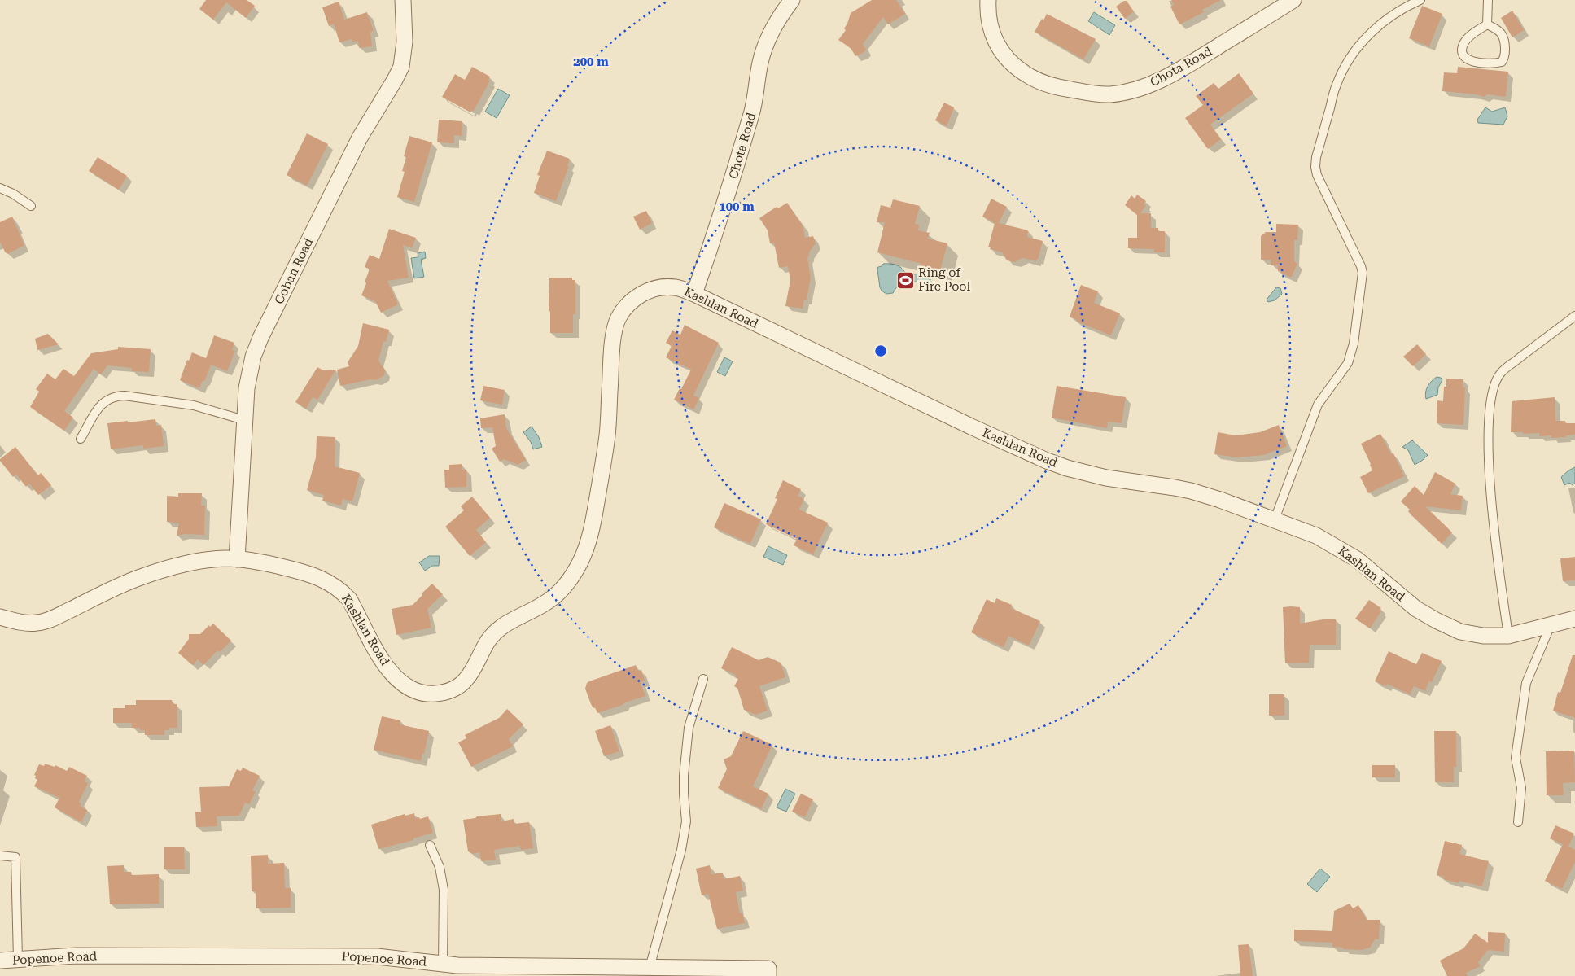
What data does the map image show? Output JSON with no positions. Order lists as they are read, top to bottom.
{
  "streets": {
    "street": [
      "Chota Road",
      "Coban Road",
      "Kashlan Road",
      "Popenoe Road"
    ]
  },
  "crossings": [
    ["Chota Road", "Kashlan Road"],
    ["Coban Road", "Kashlan Road"]
  ],
  "places": {
    "sports": ["Ring of Fire Pool"]
  },
  "rings": ["200 m", "100 m"]
}
